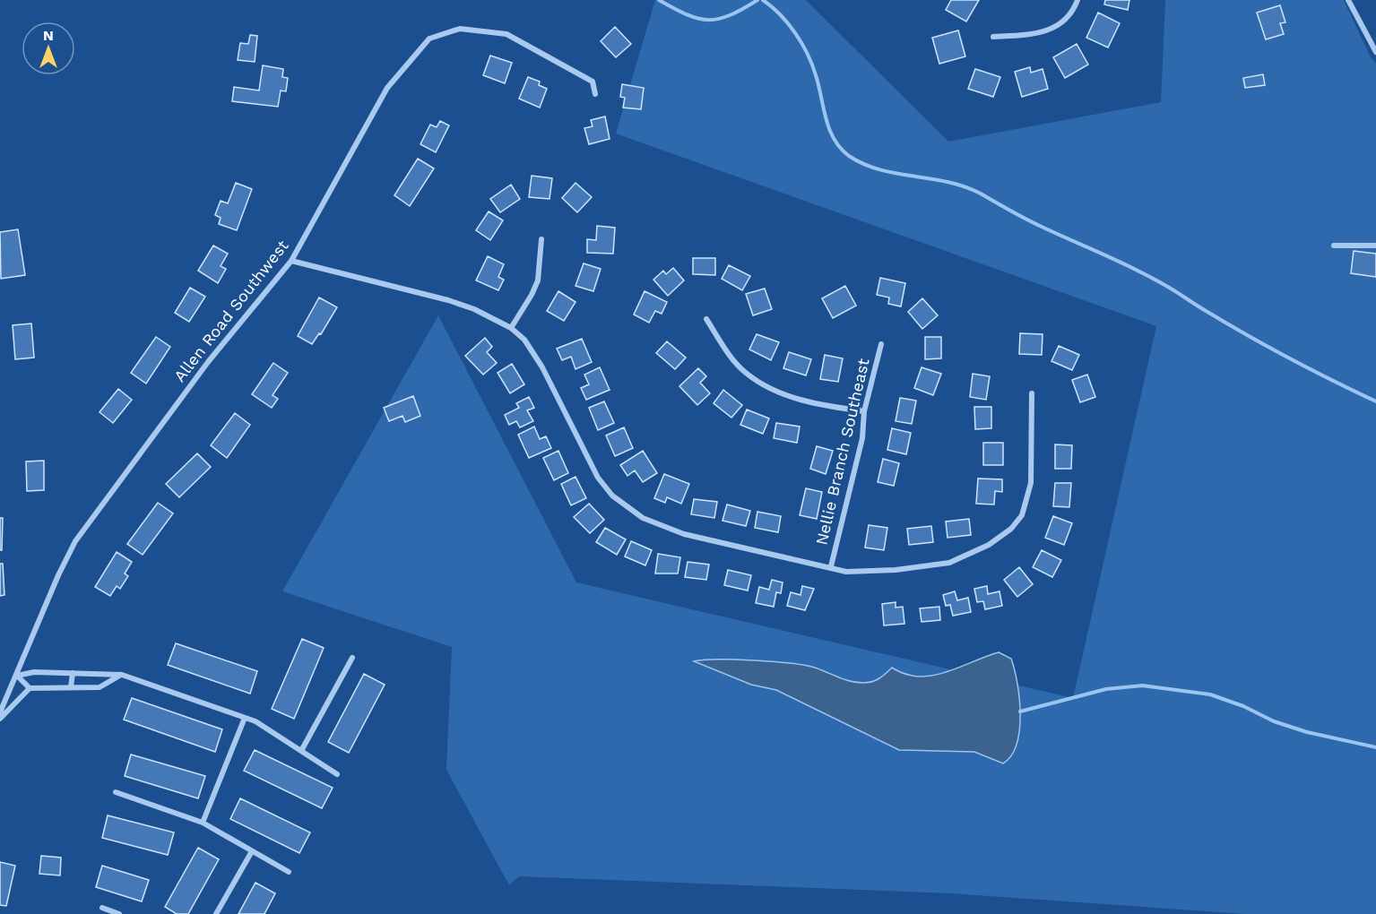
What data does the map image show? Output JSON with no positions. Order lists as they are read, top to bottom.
{
  "streets": {
    "street": ["Allen Road Southwest", "Nellie Branch Southeast"]
  },
  "north": "top"
}
